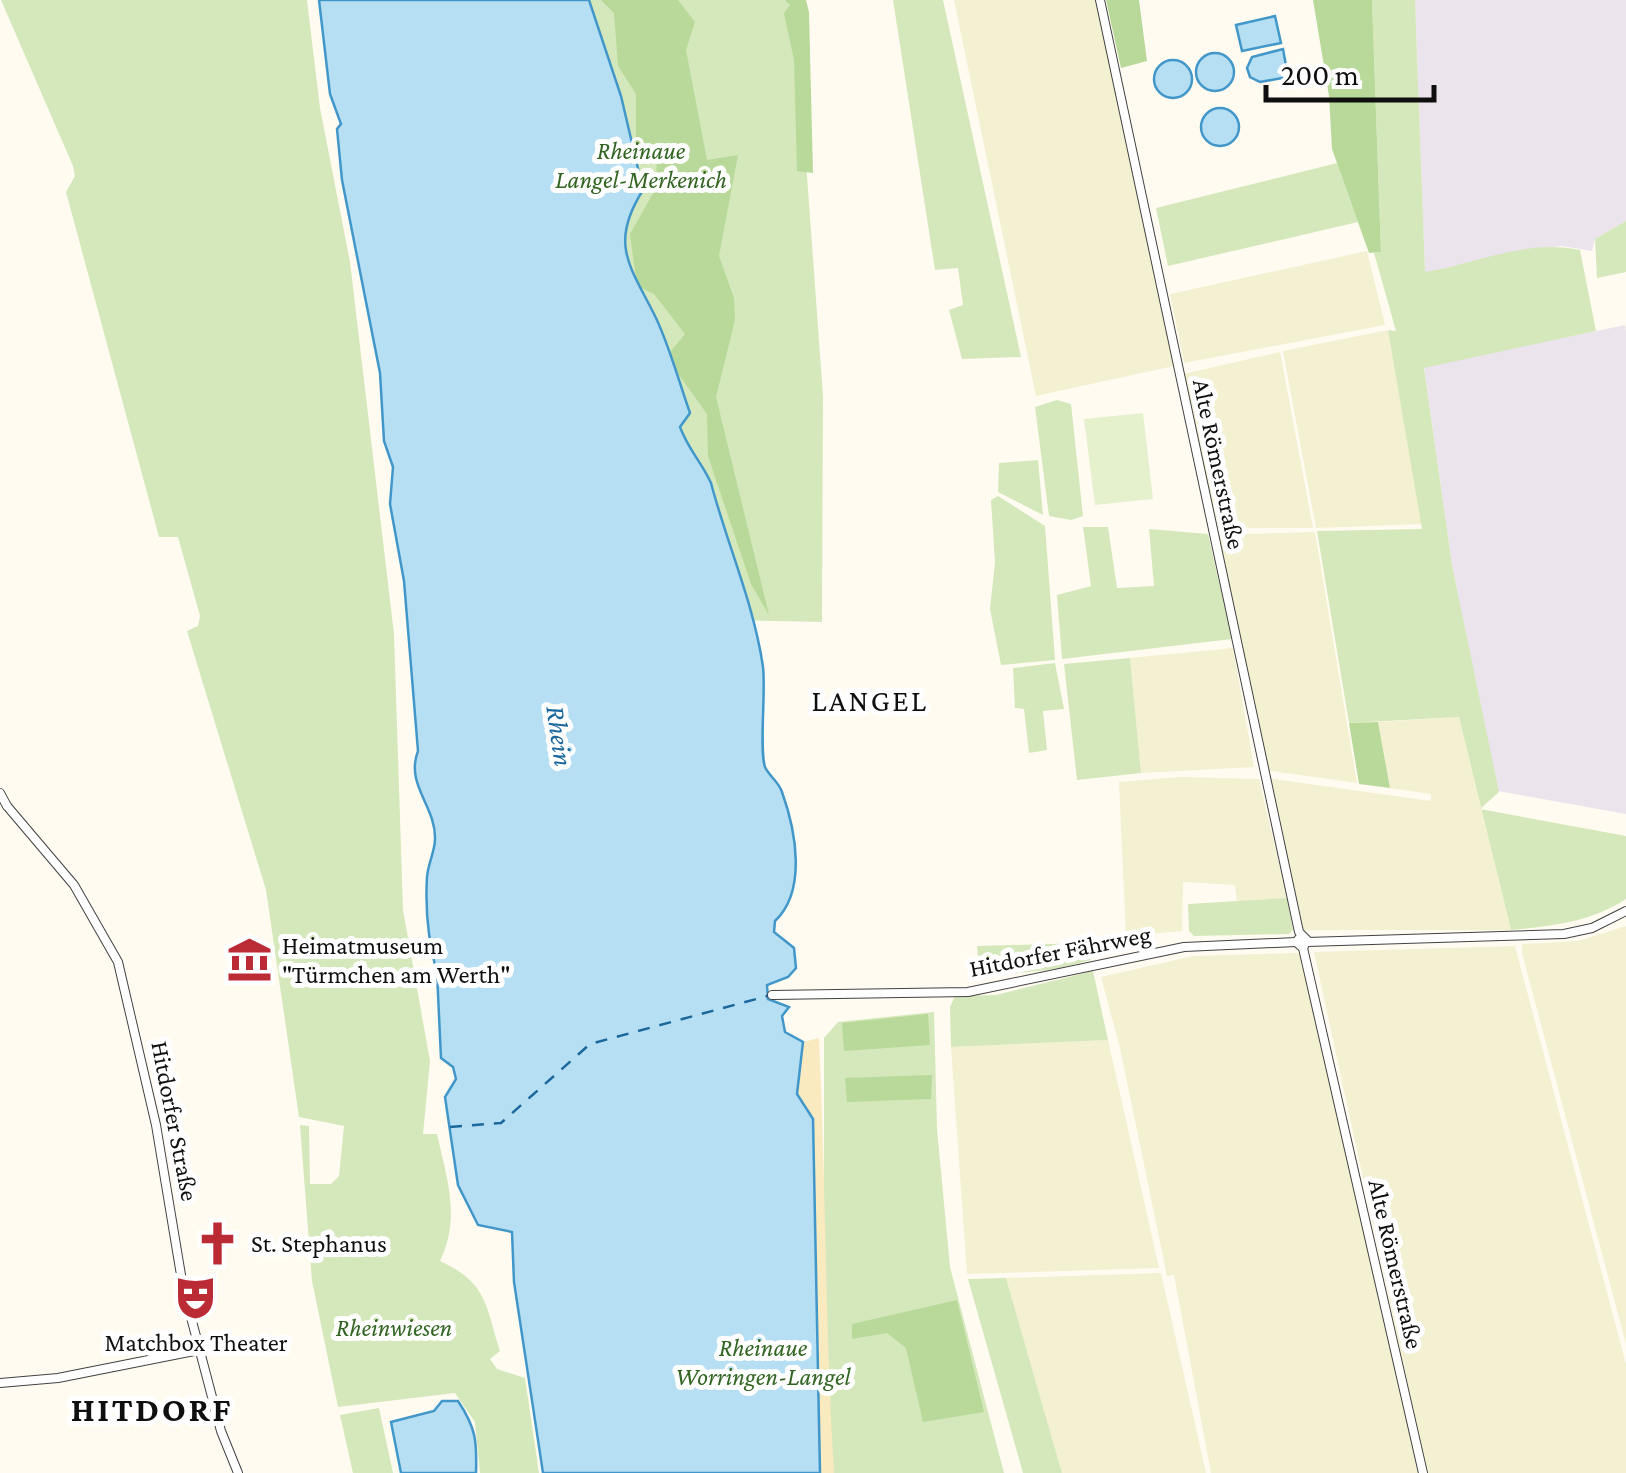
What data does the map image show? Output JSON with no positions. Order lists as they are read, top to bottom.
{
  "streets": {
    "street": ["Alte Römerstraße", "Hitdorfer Fährweg", "Hitdorfer Straße"]
  },
  "crossings": [
    ["Alte Römerstraße", "Hitdorfer Fährweg"]
  ],
  "districts": ["LANGEL", "HITDORF"],
  "water": ["Rhein"],
  "parks": ["Rheinaue Langel-Merkenich", "Rheinwiesen", "Rheinaue Worringen-Langel"],
  "places": {
    "museum": ["Heimatmuseum \"Türmchen am Werth\""],
    "church": ["St. Stephanus"],
    "theatre": ["Matchbox Theater"]
  },
  "scale_bar": "200 m"
}
